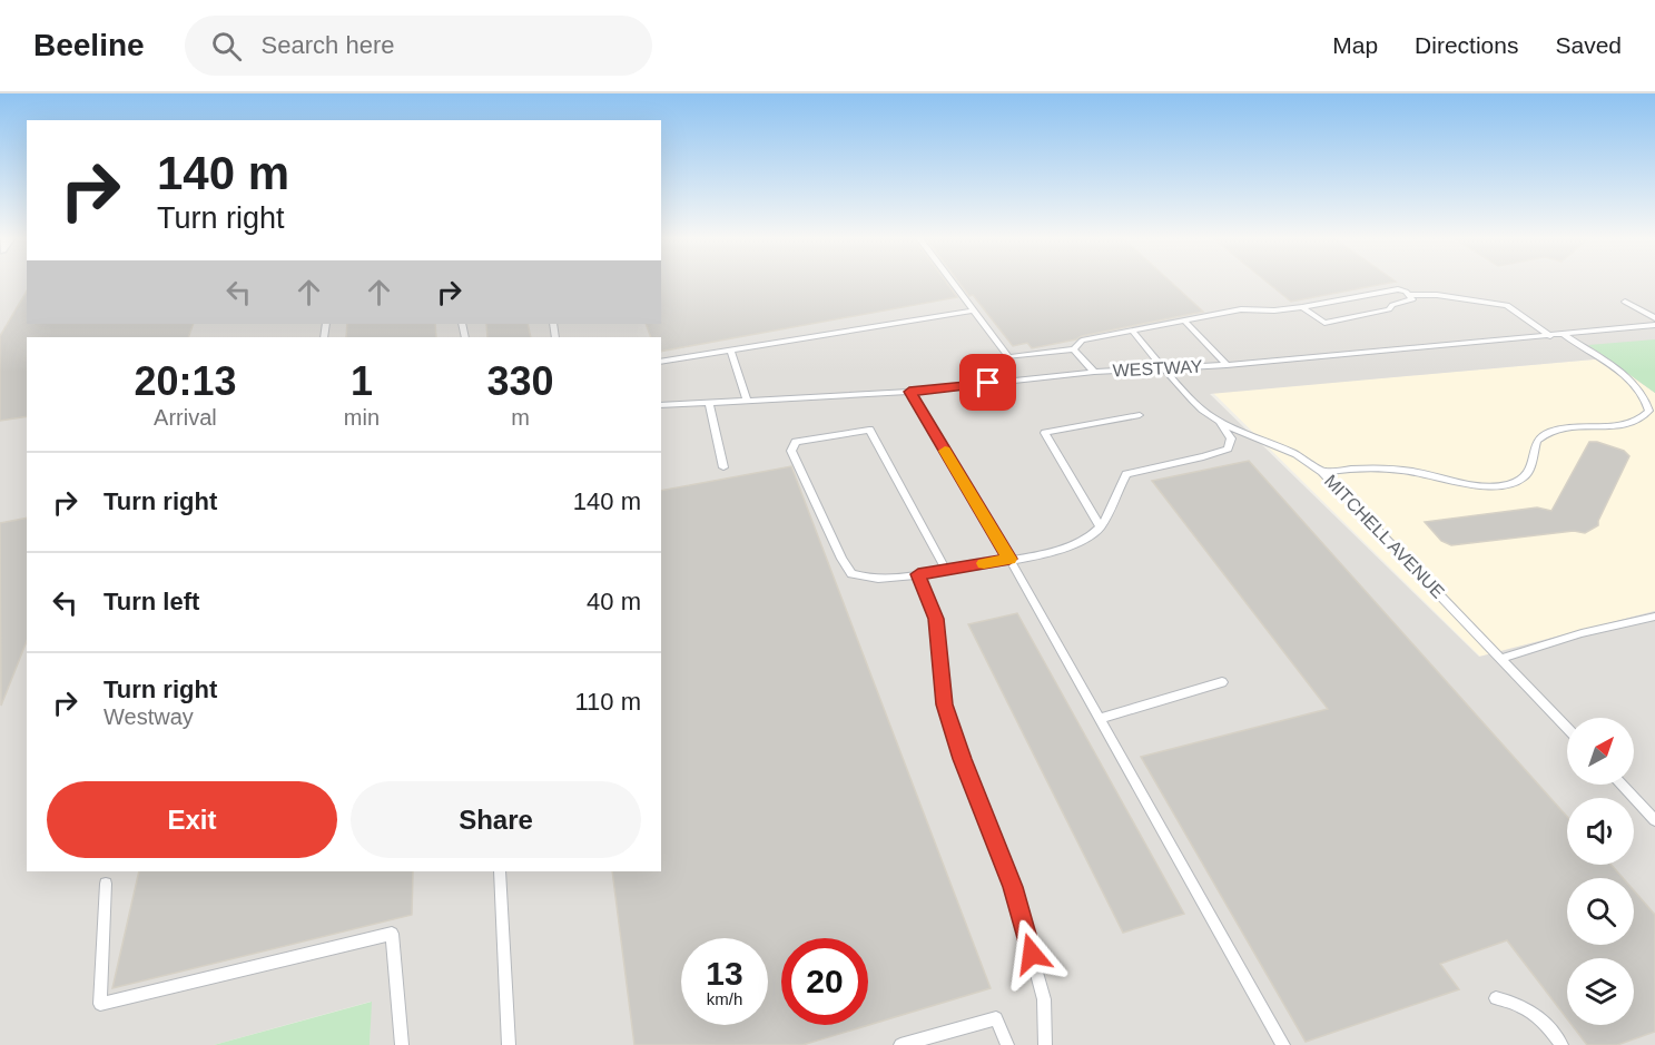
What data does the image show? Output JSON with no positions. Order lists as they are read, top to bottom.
{
  "streets": {
    "lane": ["WESTWAY", "MITCHELL AVENUE"]
  },
  "crossings": [
    ["WESTWAY", "MITCHELL AVENUE"]
  ],
  "north": "top right",
  "page": {
    "header": "Beeline",
    "search": "Search here",
    "nav": ["Map", "Directions", "Saved"],
    "turn": ["140 m", "Turn right"],
    "eta": [
      "20:13",
      "Arrival",
      "1",
      "min",
      "330",
      "m"
    ],
    "list": [
      {
        "name": "Turn right",
        "value": "140 m"
      },
      {
        "name": "Turn left",
        "value": "40 m"
      },
      {
        "name": "Turn right",
        "note": "Westway",
        "value": "110 m"
      }
    ],
    "buttons": ["Exit", "Share"],
    "speed": "13 km/h",
    "limit": "20"
  }
}
